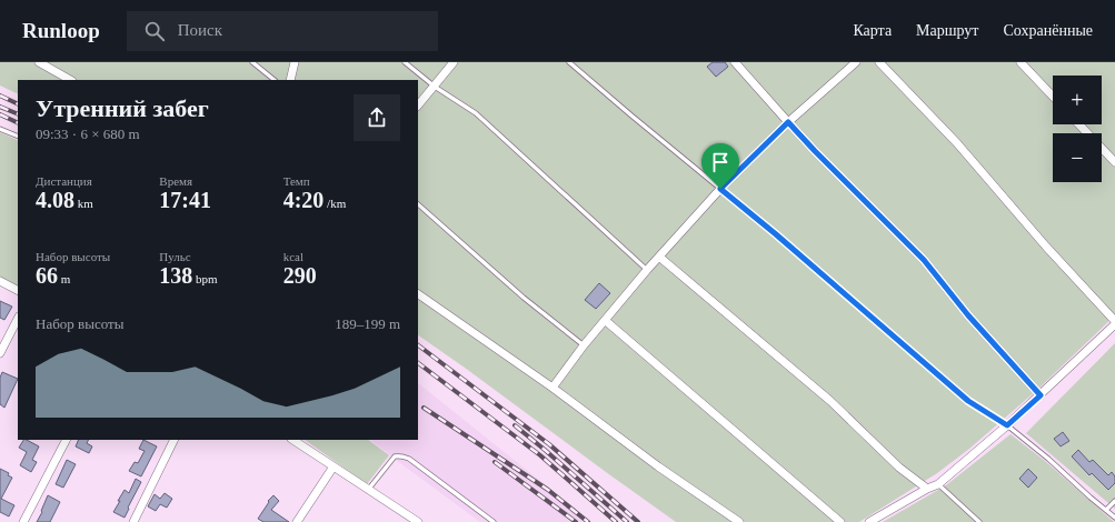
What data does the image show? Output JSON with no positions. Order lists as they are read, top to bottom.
{
  "page": {
    "header": "Runloop",
    "search": "Поиск",
    "nav": ["Карта", "Маршрут", "Сохранённые"],
    "map_buttons": ["+", "−"],
    "heading": ["Утренний забег", "09:33 · 6 × 680 m"],
    "stats": [
      ["Дистанция", "4.08 km"],
      ["Время", "17:41"],
      ["Темп", "4:20 /km"],
      ["Набор высоты", "66 m"],
      ["Пульс", "138 bpm"],
      ["kcal", "290"]
    ],
    "chart": ["Набор высоты", "189–199 m"]
  }
}
